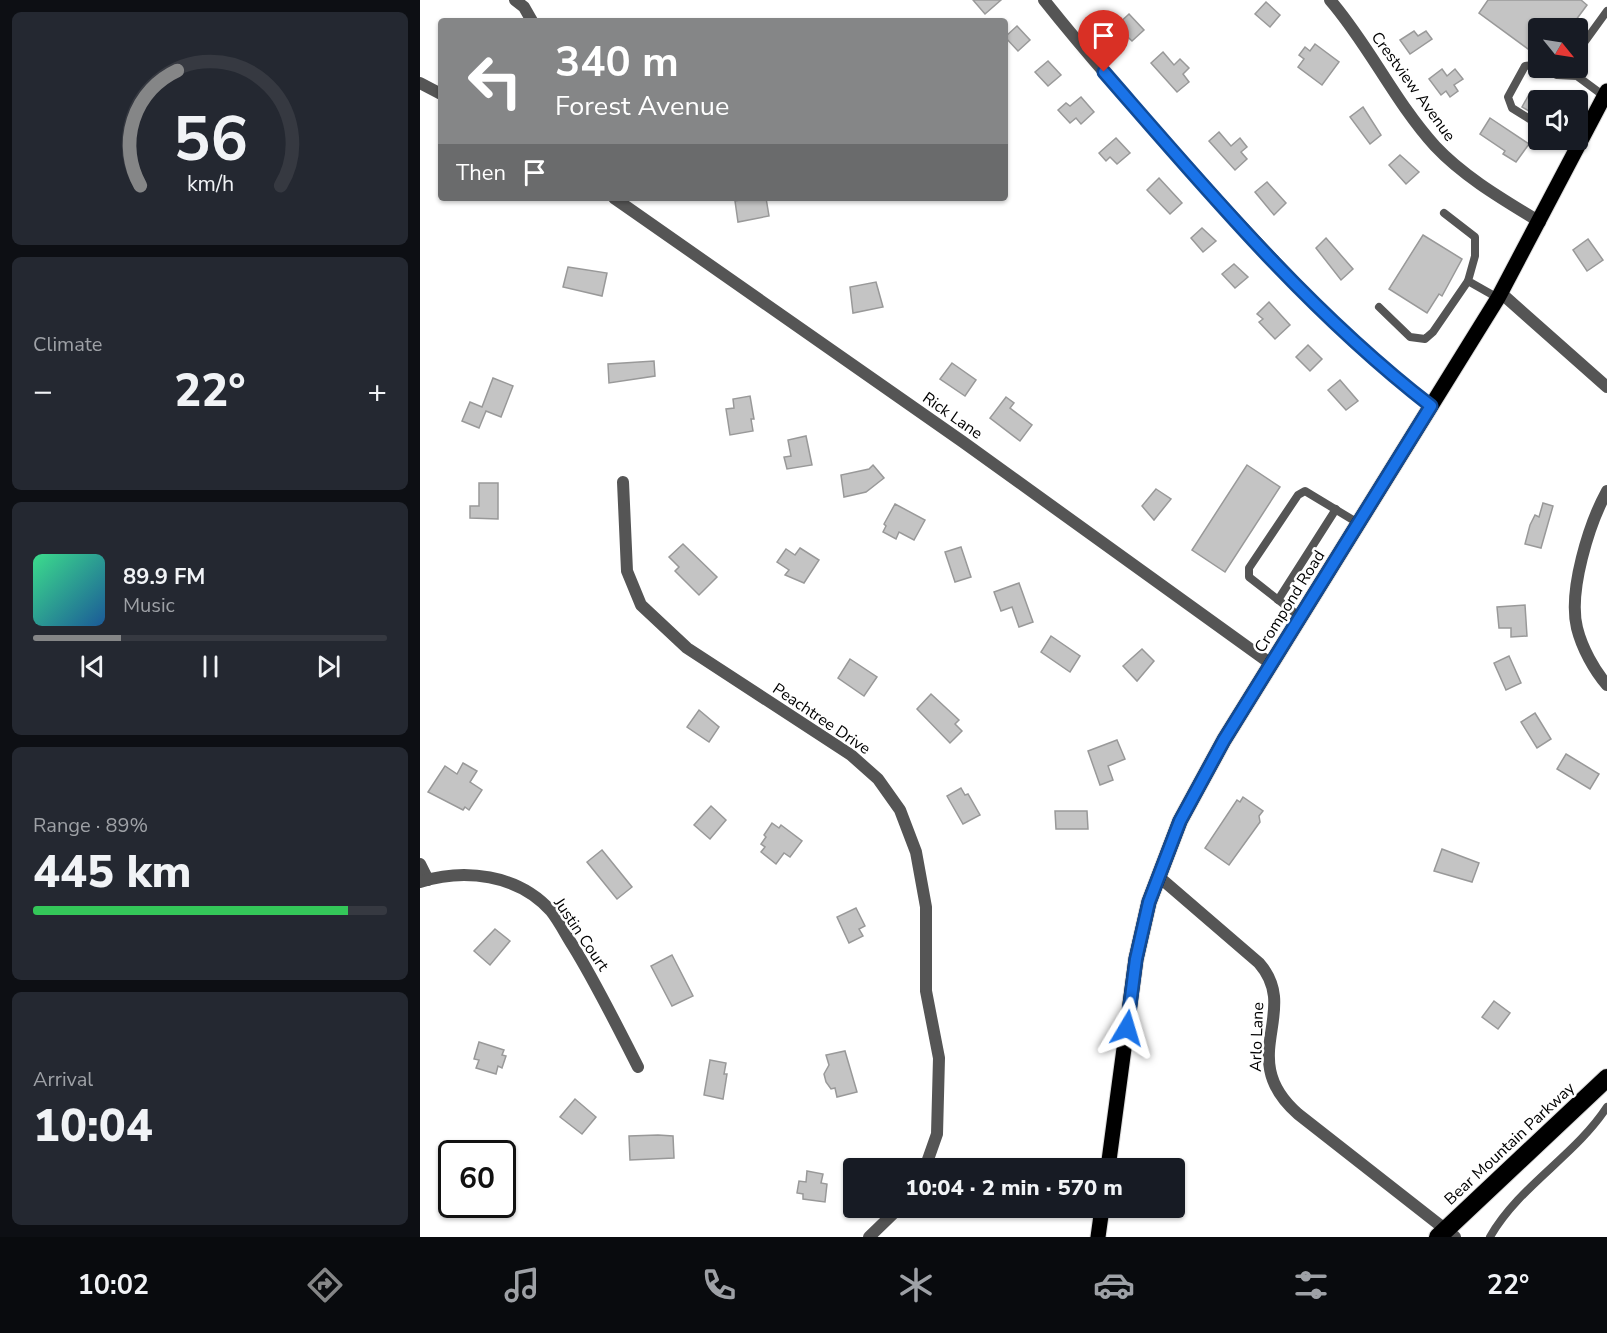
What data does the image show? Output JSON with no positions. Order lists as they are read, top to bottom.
{
  "streets": {
    "highway": ["Bear Mountain Parkway"],
    "main road": ["Crompond Road"],
    "street": [
      "Crestview Avenue",
      "Rick Lane",
      "Peachtree Drive",
      "Justin Court",
      "Arlo Lane"
    ]
  },
  "crossings": [
    ["Crestview Avenue", "Crompond Road"],
    ["Rick Lane", "Crompond Road"],
    ["Crompond Road", "Arlo Lane"],
    ["Arlo Lane", "Bear Mountain Parkway"]
  ],
  "north": "bottom right",
  "page": {
    "turn": ["340 m", "Forest Avenue"],
    "then": "Then",
    "tile": [
      "Climate",
      ["Range · 89%", "445 km"],
      ["Arrival", "10:04"]
    ],
    "heat": ["−", "22°", "+"],
    "song": ["89.9 FM", "Music"],
    "limit": "60",
    "trip": "10:04 · 2 min · 570 m",
    "tabs": ["10:02", "22°"],
    "gauge": ["56", "km/h"]
  }
}
